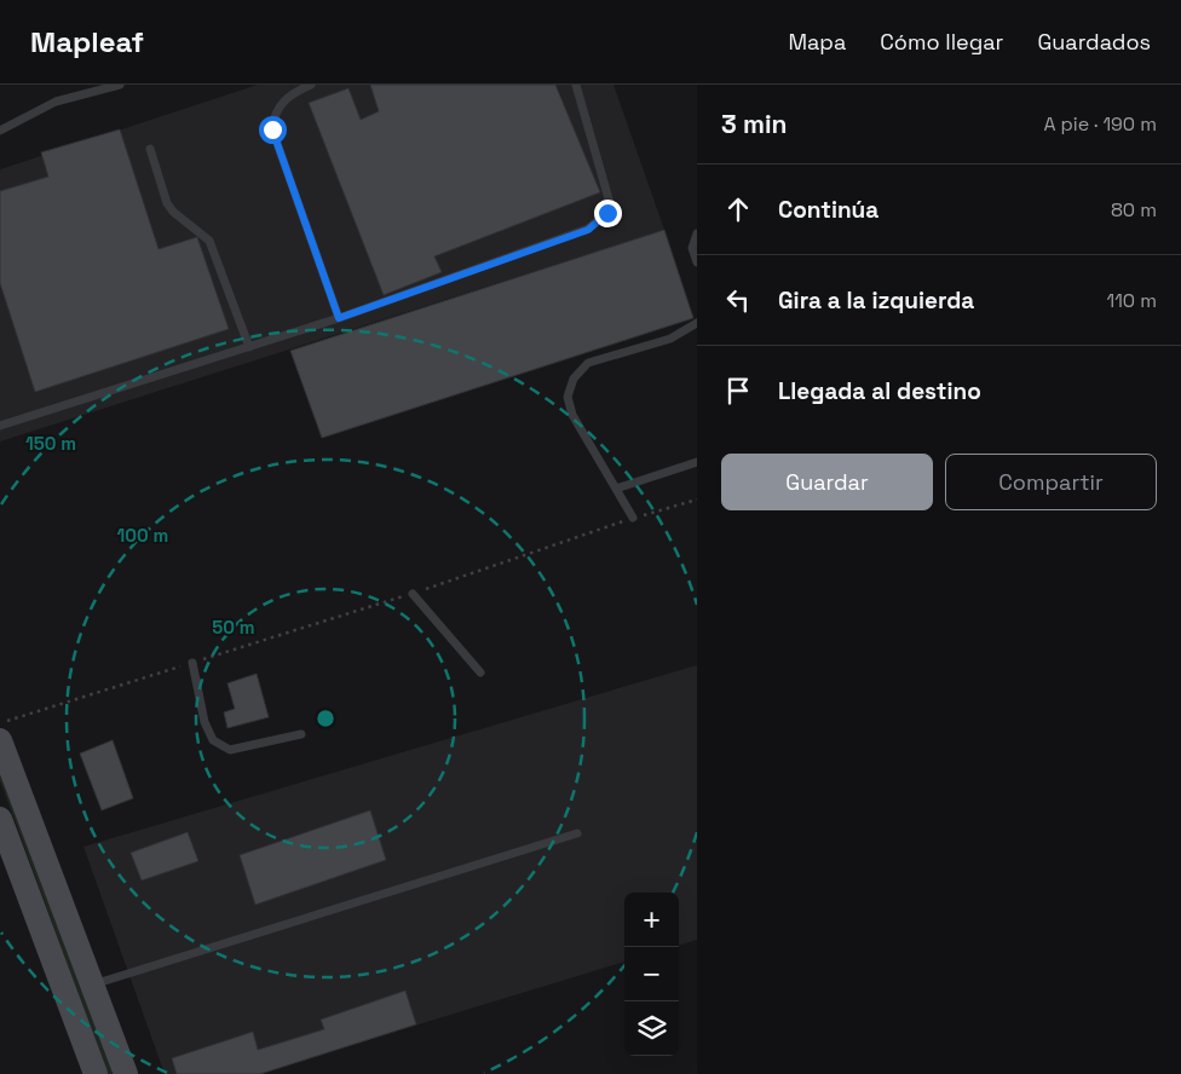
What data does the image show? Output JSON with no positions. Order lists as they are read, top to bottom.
{
  "page": {
    "header": "Mapleaf",
    "nav": ["Mapa", "Cómo llegar", "Guardados"],
    "heading": ["3 min", "A pie · 190 m"],
    "list": [
      ["Continúa", "80 m"],
      ["Gira a la izquierda", "110 m"],
      "Llegada al destino"
    ],
    "buttons": ["Guardar", "Compartir"],
    "map_buttons": ["+", "−"]
  },
  "rings": ["150 m", "100 m", "50 m"]
}
